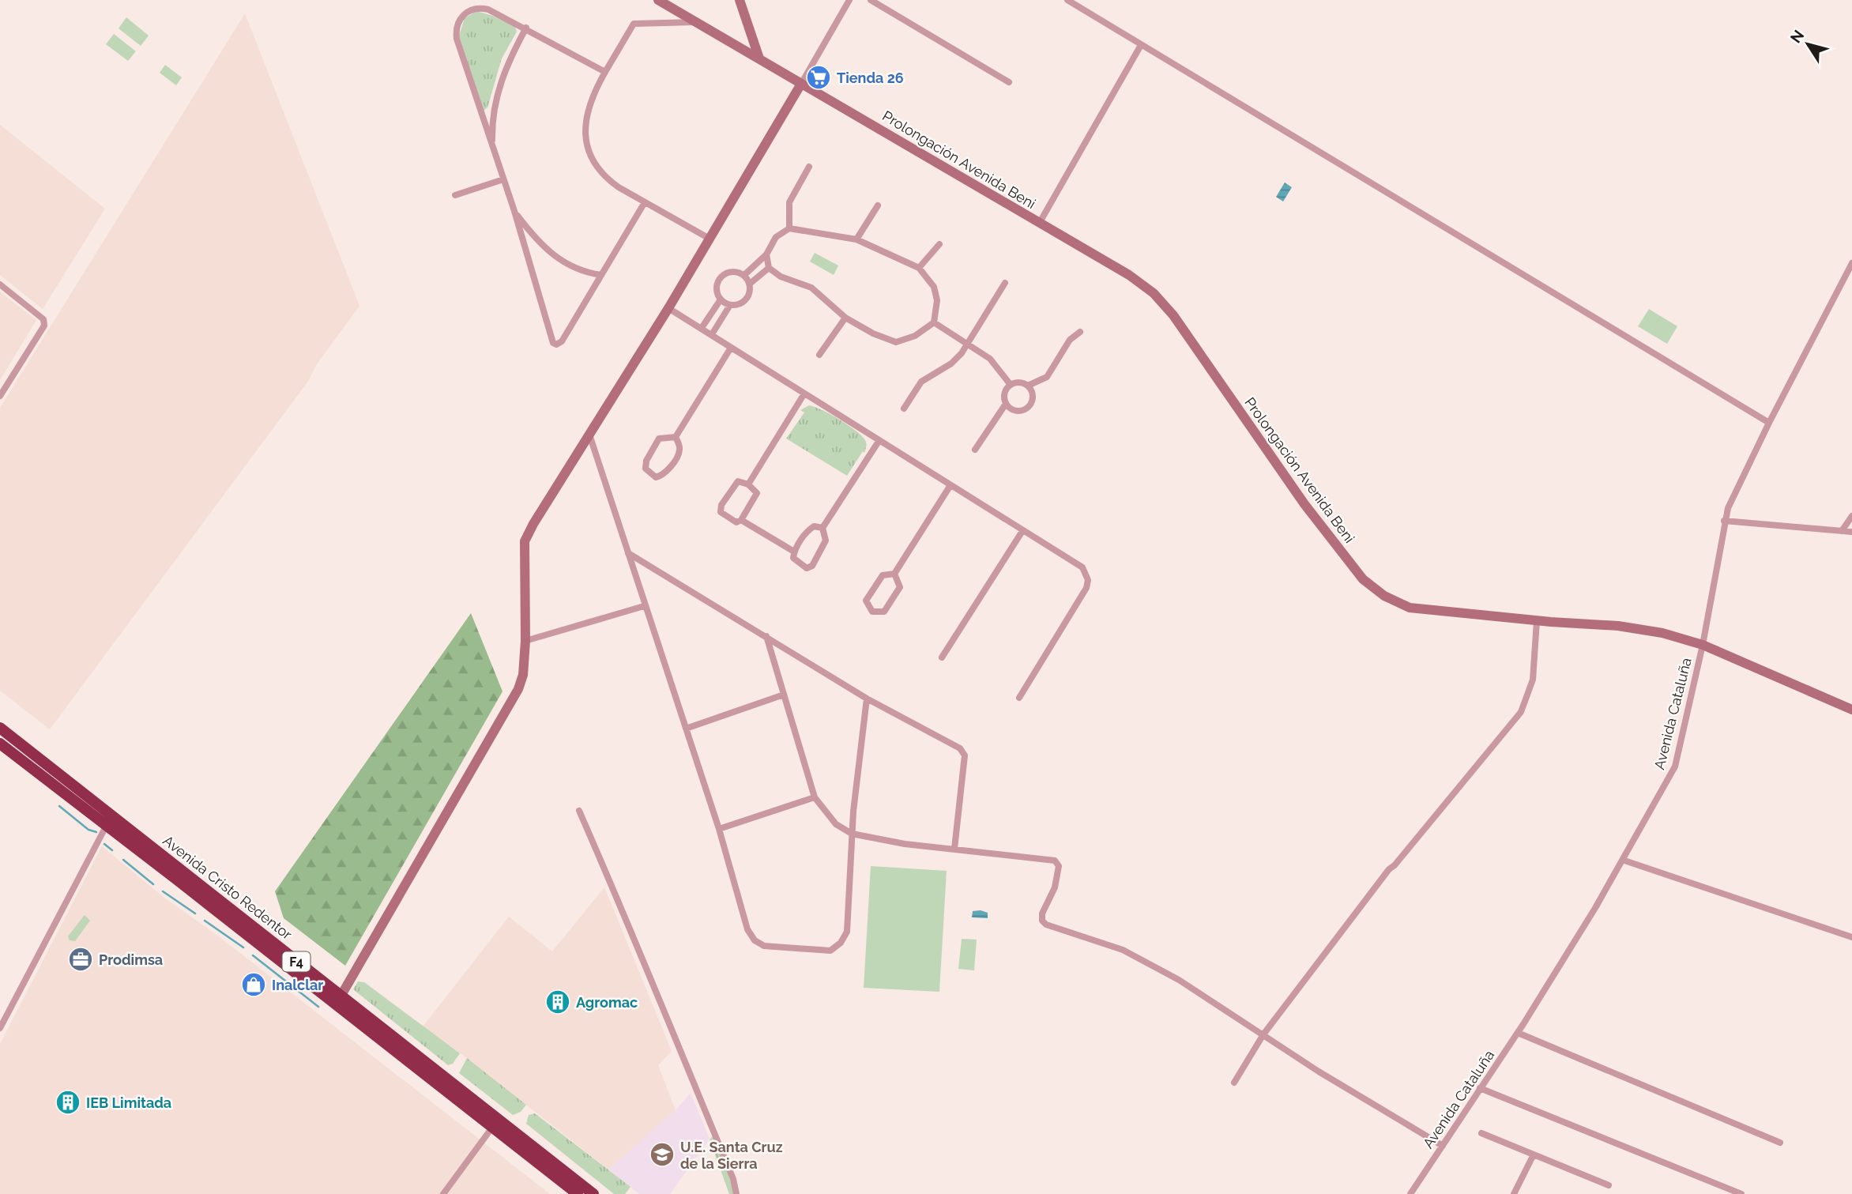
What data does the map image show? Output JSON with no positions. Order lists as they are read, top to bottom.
{
  "streets": {
    "highway": ["Avenida Cristo Redentor", "F4"],
    "street": ["Prolongación Avenida Beni", "Avenida Cataluña"]
  },
  "crossings": [
    ["Prolongación Avenida Beni", "Avenida Cataluña"]
  ],
  "places": {
    "supermarket": ["Tienda 26"],
    "office": ["Prodimsa"],
    "shop": ["Inalclar"],
    "building": ["Agromac", "IEB Limitada"],
    "school or university": ["U.E. Santa Cruz de la Sierra"]
  },
  "north": "top left"
}
